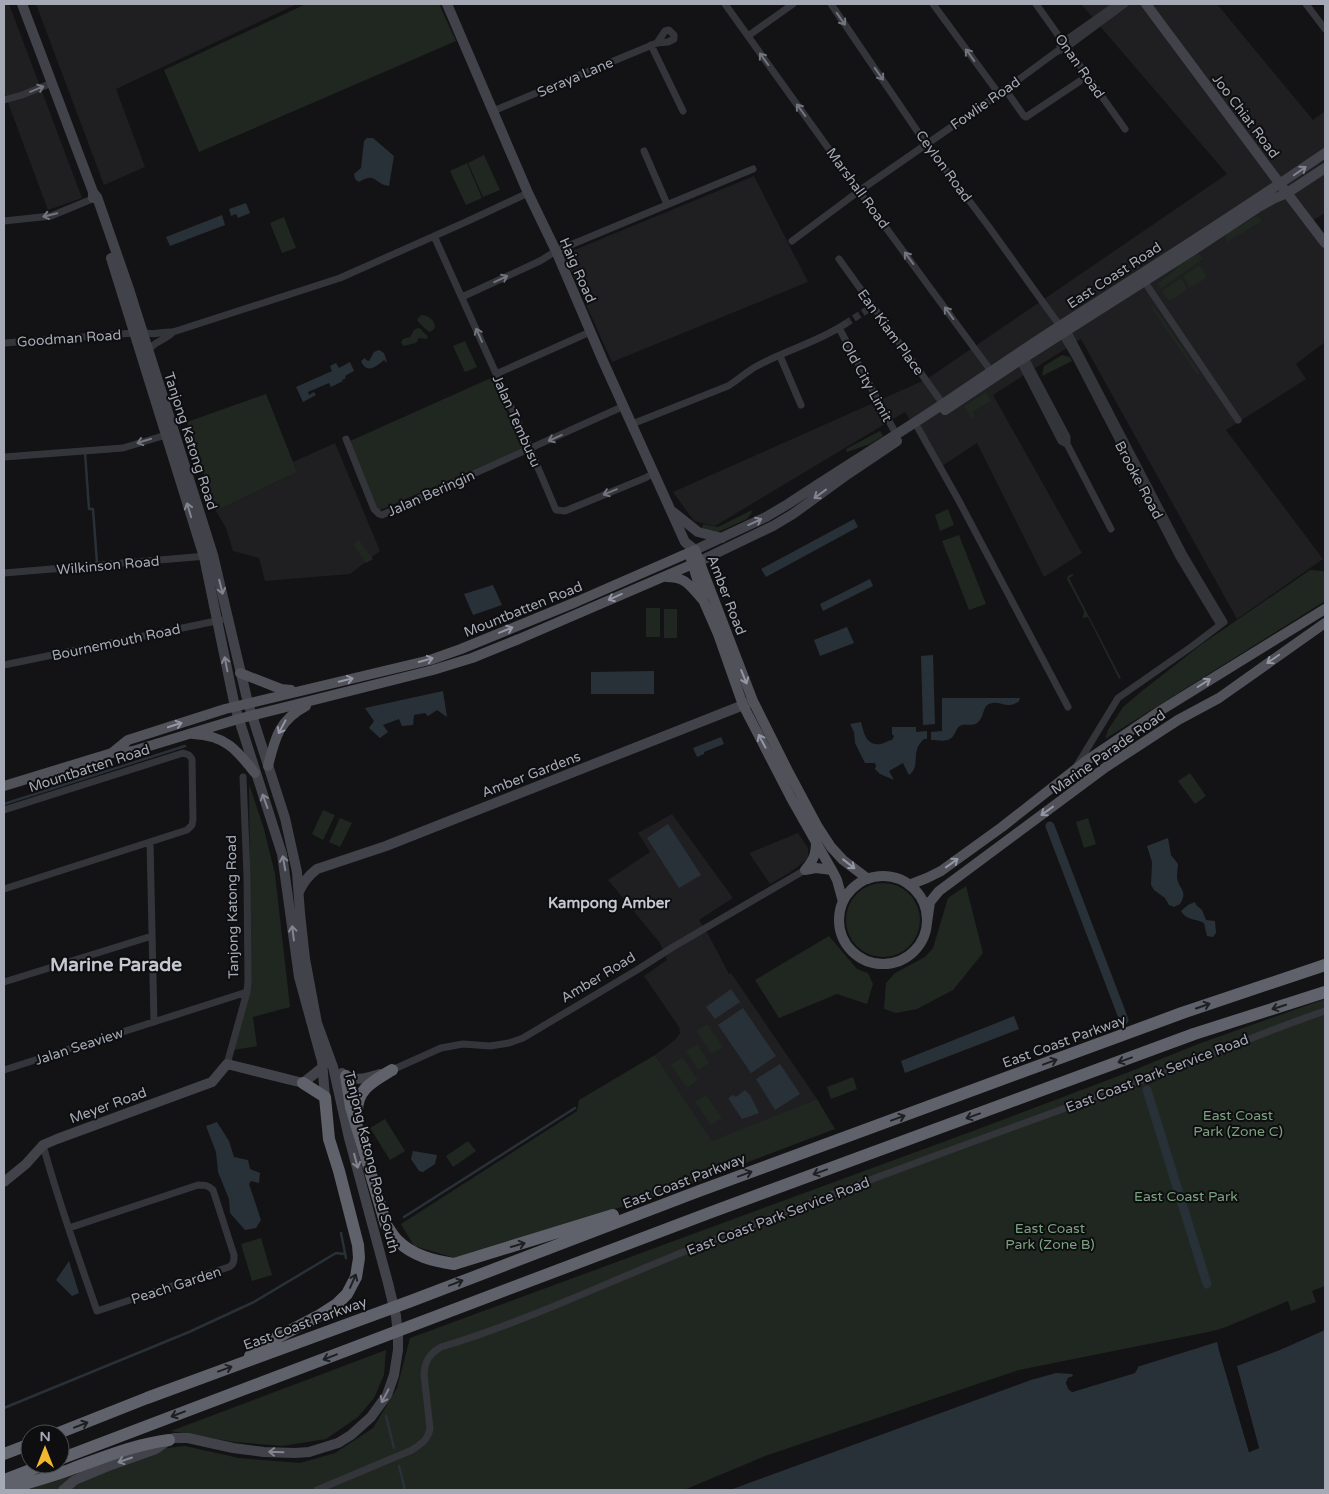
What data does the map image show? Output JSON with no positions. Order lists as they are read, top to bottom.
{
  "streets": {
    "highway": ["East Coast Parkway"],
    "main road": [
      "Joo Chiat Road",
      "Haig Road",
      "East Coast Road",
      "Tanjong Katong Road",
      "Amber Road",
      "Mountbatten Road",
      "Marine Parade Road",
      "Amber Gardens",
      "Meyer Road",
      "Tanjong Katong Road South"
    ],
    "street": [
      "Onan Road",
      "Seraya Lane",
      "Fowlie Road",
      "Ceylon Road",
      "Marshall Road",
      "Ean Kiam Place",
      "Goodman Road",
      "Old City Limit",
      "Jalan Tembusu",
      "Brooke Road",
      "Jalan Beringin",
      "Wilkinson Road",
      "Bournemouth Road",
      "Jalan Seaview",
      "East Coast Park Service Road",
      "Peach Garden"
    ]
  },
  "crossings": [
    ["Onan Road", "Fowlie Road"],
    ["Seraya Lane", "Haig Road"],
    ["Fowlie Road", "Ceylon Road"],
    ["Fowlie Road", "Marshall Road"],
    ["Joo Chiat Road", "East Coast Road"],
    ["Ceylon Road", "East Coast Road"],
    ["Ceylon Road", "Brooke Road"],
    ["Marshall Road", "East Coast Road"],
    ["Haig Road", "Jalan Tembusu"],
    ["Haig Road", "Amber Road"],
    ["Haig Road", "Mountbatten Road"],
    ["East Coast Road", "Ean Kiam Place"],
    ["East Coast Road", "Brooke Road"],
    ["East Coast Road", "Mountbatten Road"],
    ["Goodman Road", "Tanjong Katong Road"],
    ["Old City Limit", "Mountbatten Road"],
    ["Jalan Tembusu", "Jalan Beringin"],
    ["Tanjong Katong Road", "Wilkinson Road"],
    ["Tanjong Katong Road", "Mountbatten Road"],
    ["Tanjong Katong Road", "Bournemouth Road"],
    ["Tanjong Katong Road", "Jalan Seaview"],
    ["Tanjong Katong Road", "Meyer Road"],
    ["Tanjong Katong Road", "Tanjong Katong Road South"],
    ["Brooke Road", "Marine Parade Road"],
    ["Amber Road", "Mountbatten Road"],
    ["Amber Road", "Marine Parade Road"],
    ["Amber Road", "Amber Gardens"],
    ["Mountbatten Road", "Tanjong Katong Road South"],
    ["Meyer Road", "Peach Garden"]
  ],
  "one_way": ["Ceylon Road", "Marshall Road"],
  "districts": ["Kampong Amber", "Marine Parade"],
  "parks": ["East Coast Park (Zone C)", "East Coast Park", "East Coast Park (Zone B)"],
  "north": "top"
}
